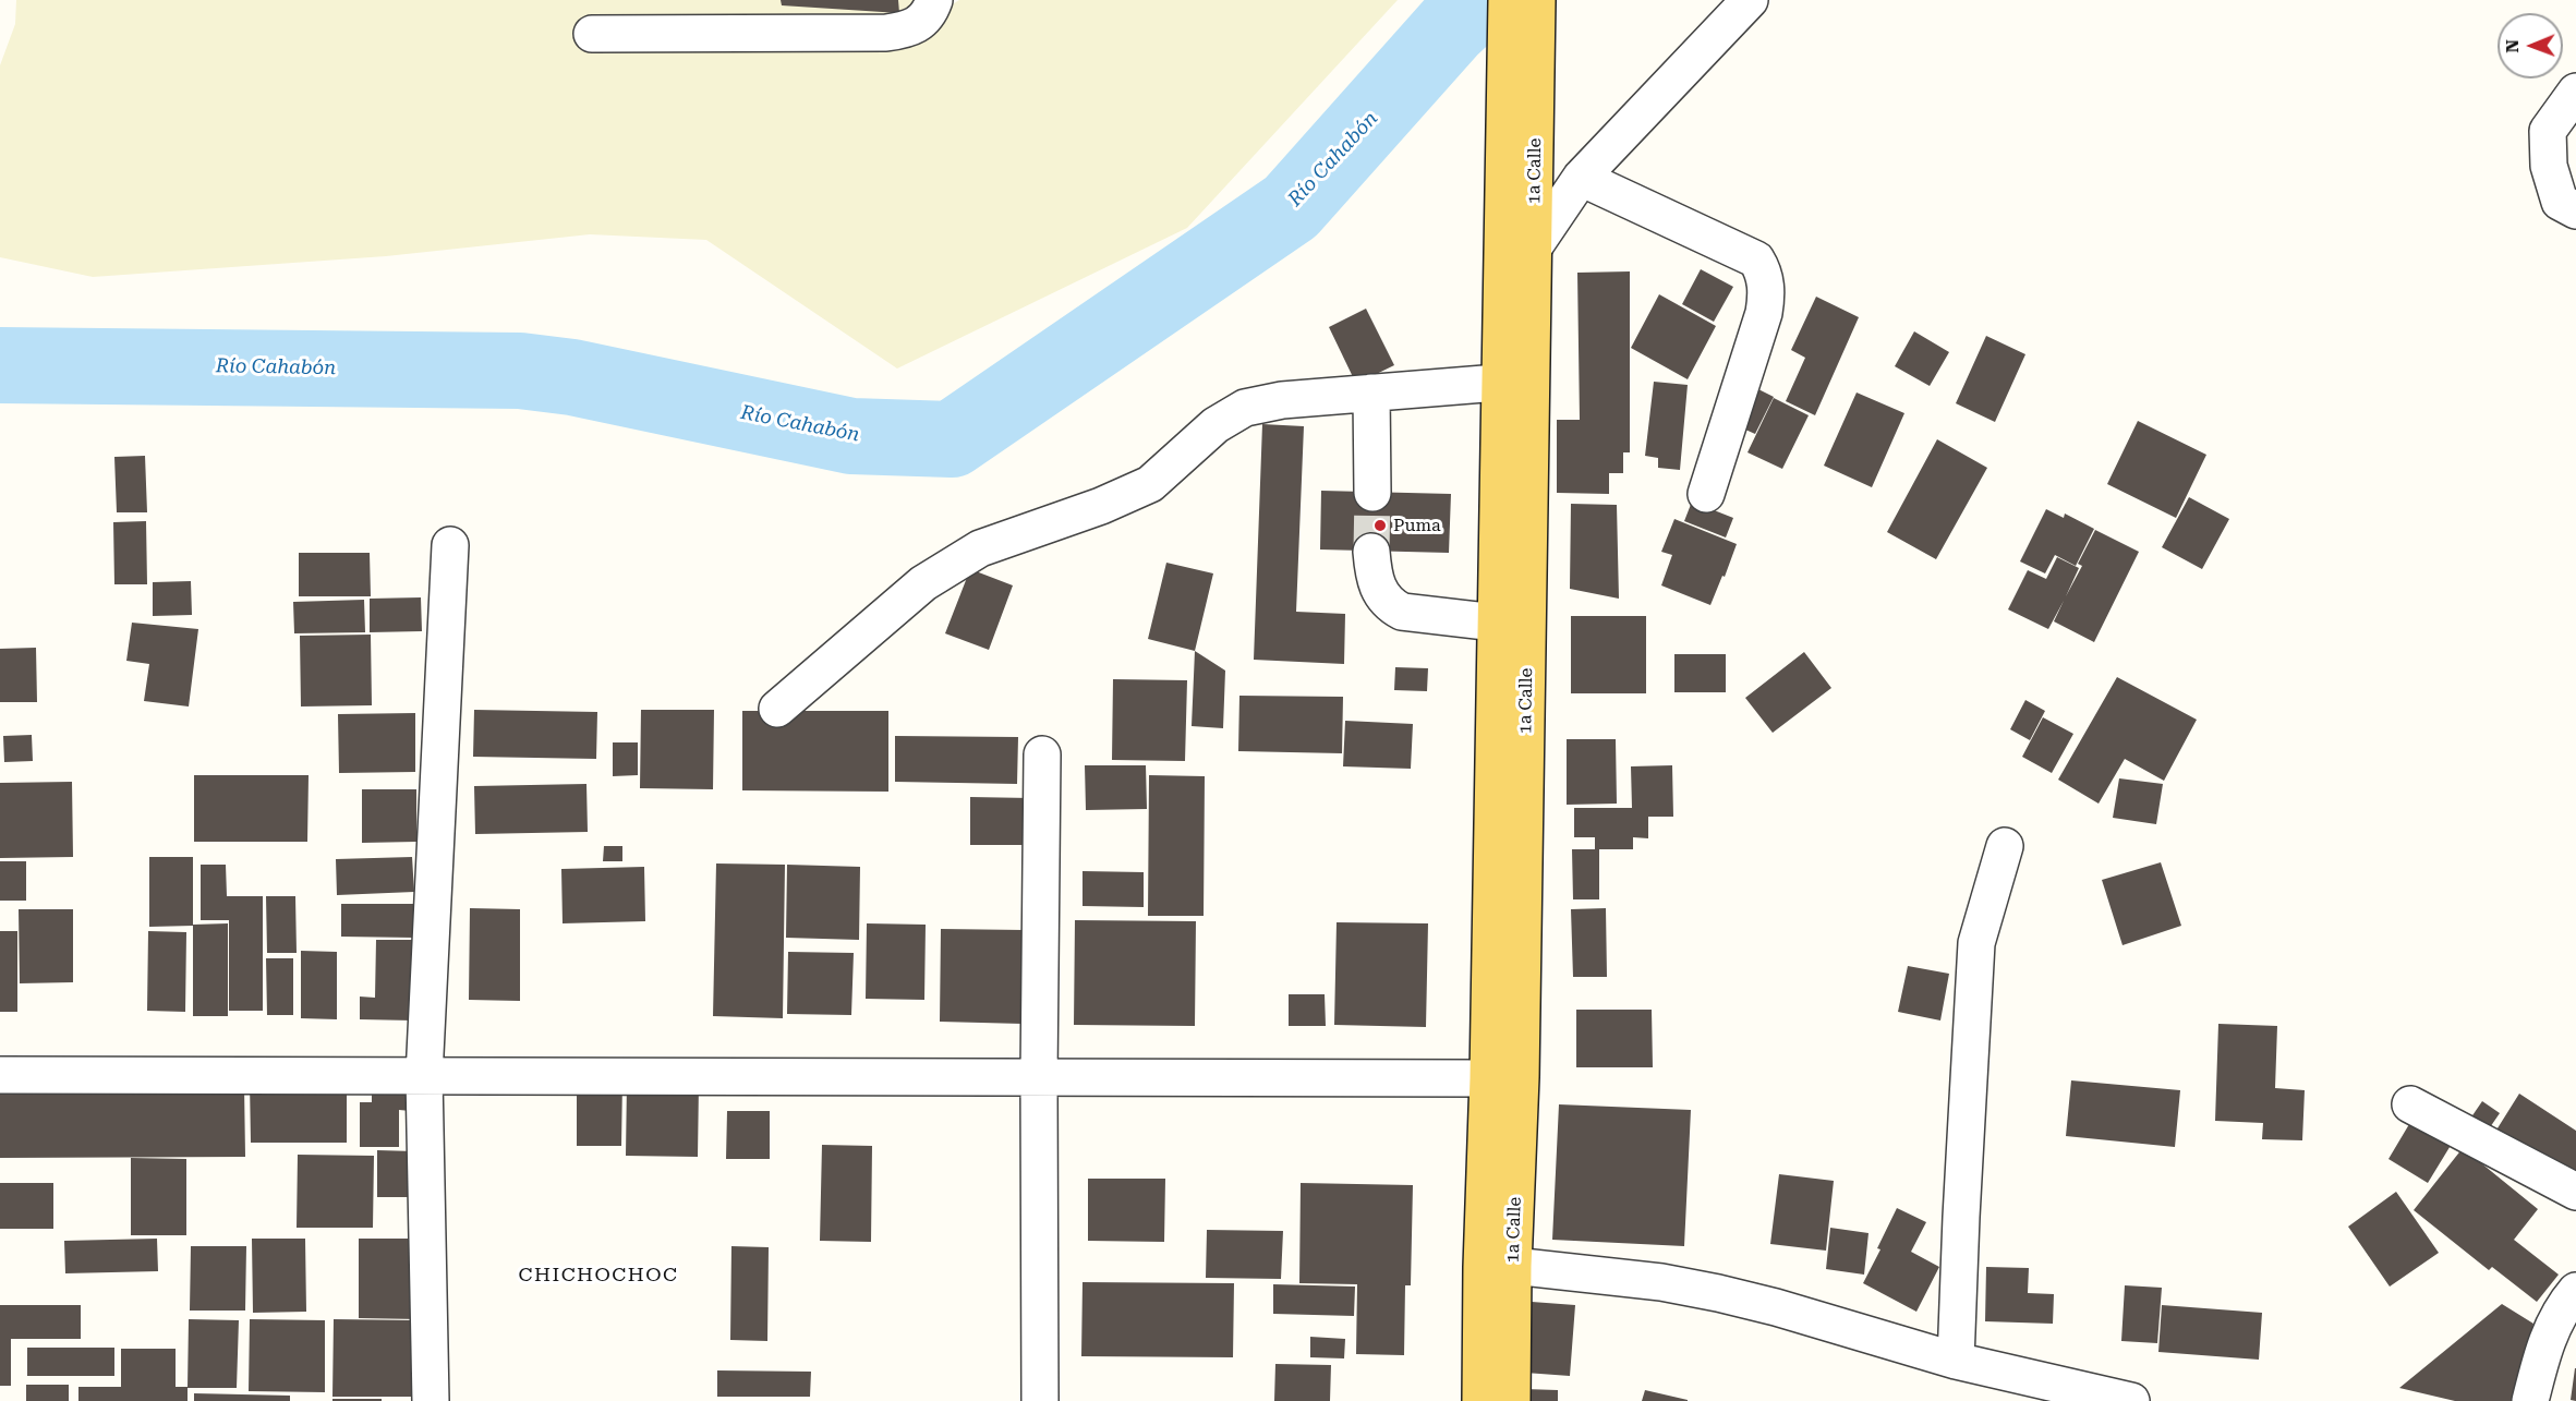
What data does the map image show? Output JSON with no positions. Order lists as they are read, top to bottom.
{
  "streets": {
    "main road": ["1a Calle"]
  },
  "districts": ["CHICHOCHOC"],
  "water": ["Río Cahabón"],
  "places": ["Puma"],
  "north": "left"
}
